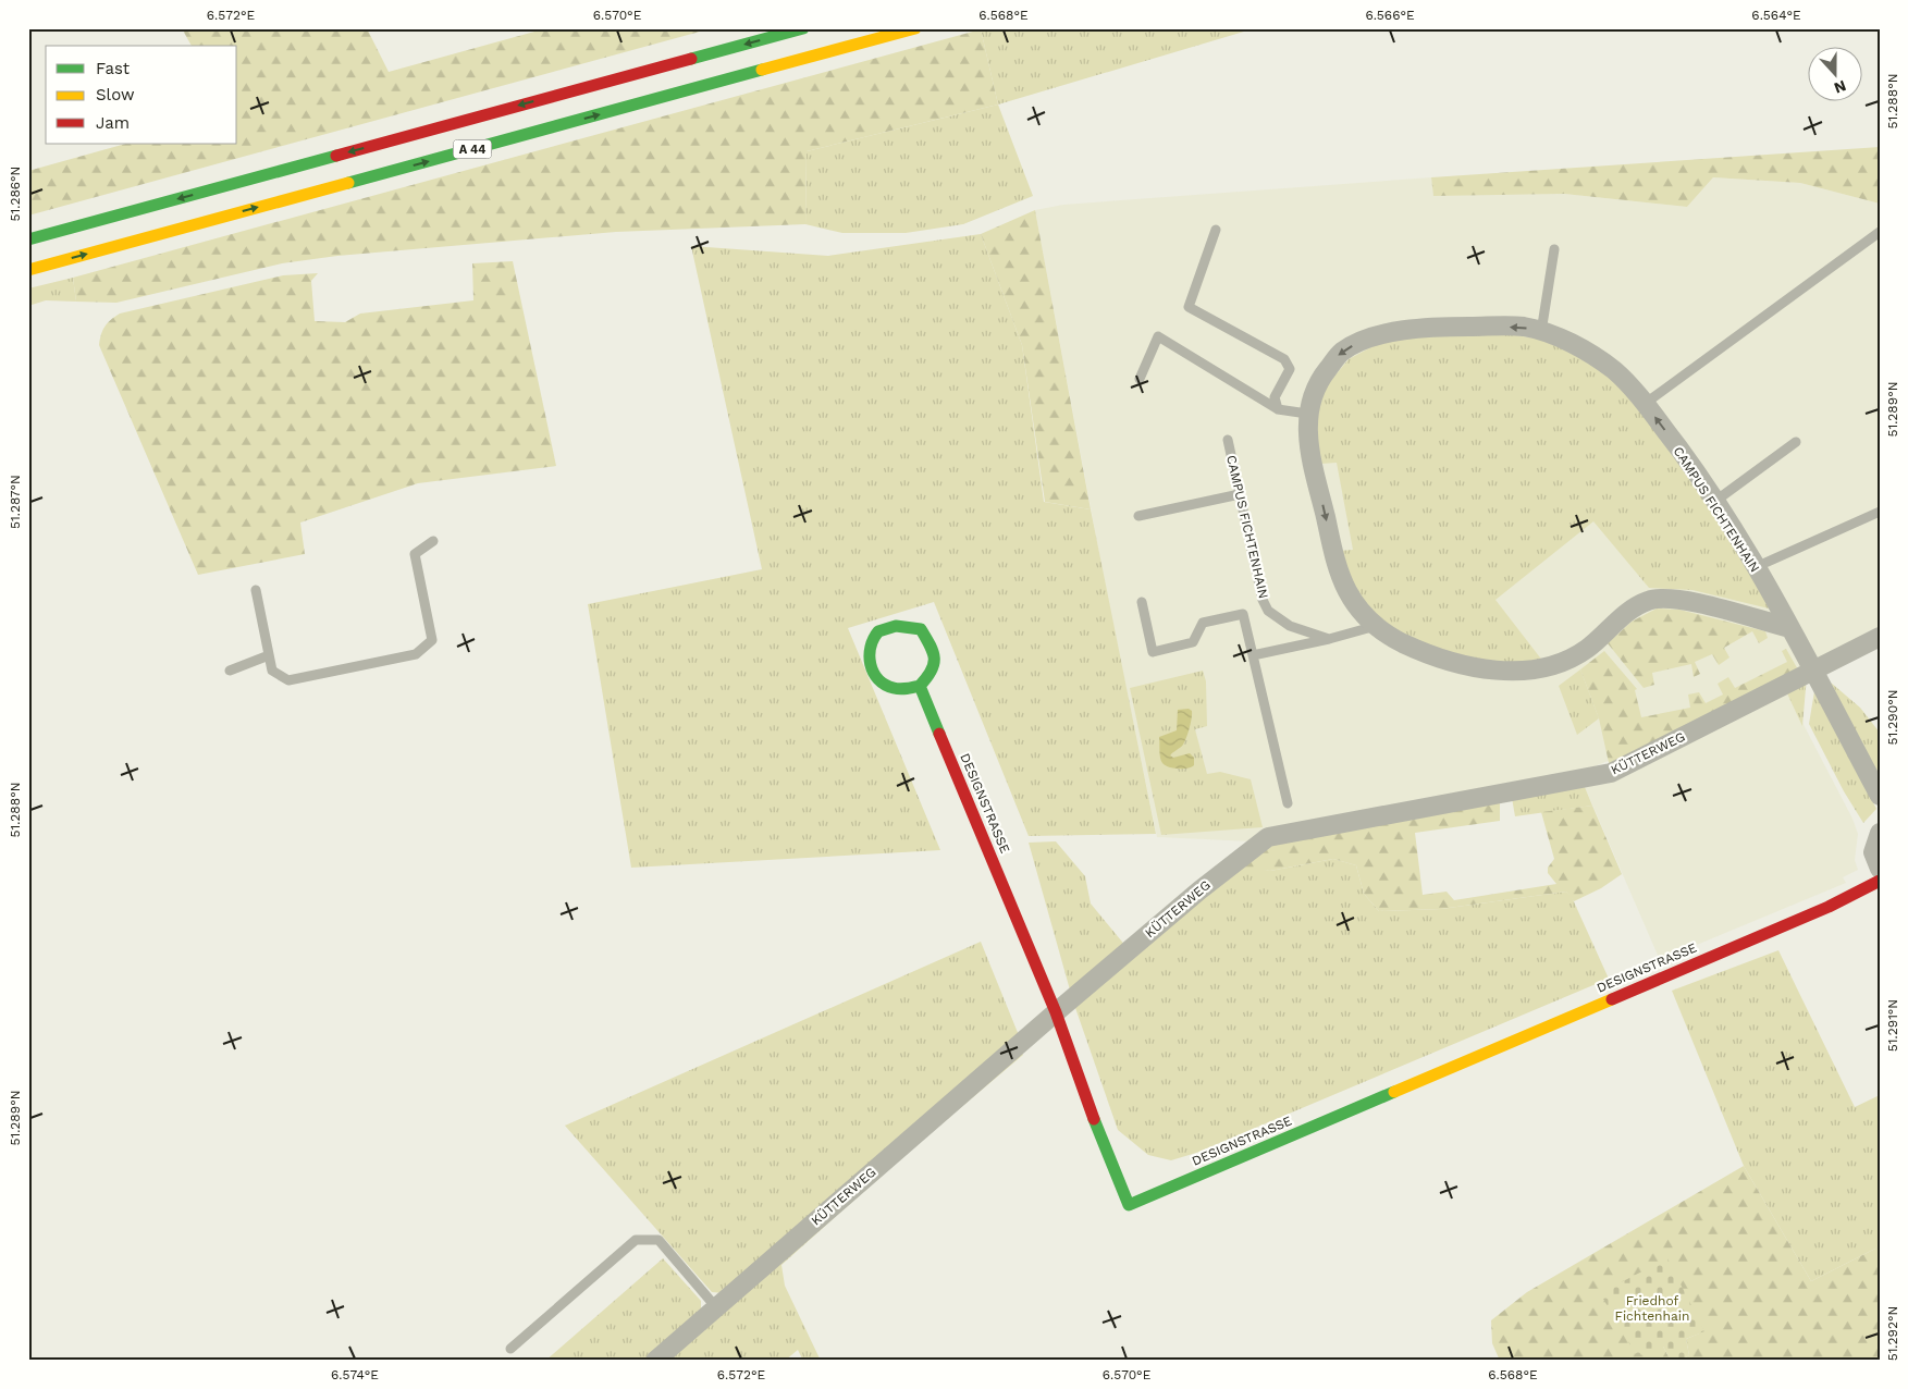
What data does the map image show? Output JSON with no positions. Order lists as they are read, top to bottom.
{
  "streets": {
    "main road": ["A 44", "DESIGNSTRASSE"],
    "street": ["CAMPUS FICHTENHAIN", "KÜTTERWEG"]
  },
  "crossings": [
    ["CAMPUS FICHTENHAIN", "KÜTTERWEG"],
    ["KÜTTERWEG", "DESIGNSTRASSE"]
  ],
  "parks": ["Friedhof Fichtenhain"],
  "legend": ["Fast", "Slow", "Jam"],
  "north": "bottom",
  "coordinates": [
    "6.572°E",
    "6.570°E",
    "6.568°E",
    "6.566°E",
    "6.564°E",
    "51.288°N",
    "51.286°N",
    "51.289°N",
    "51.287°N",
    "51.290°N",
    "51.291°N",
    "51.292°N",
    "6.574°E"
  ]
}
